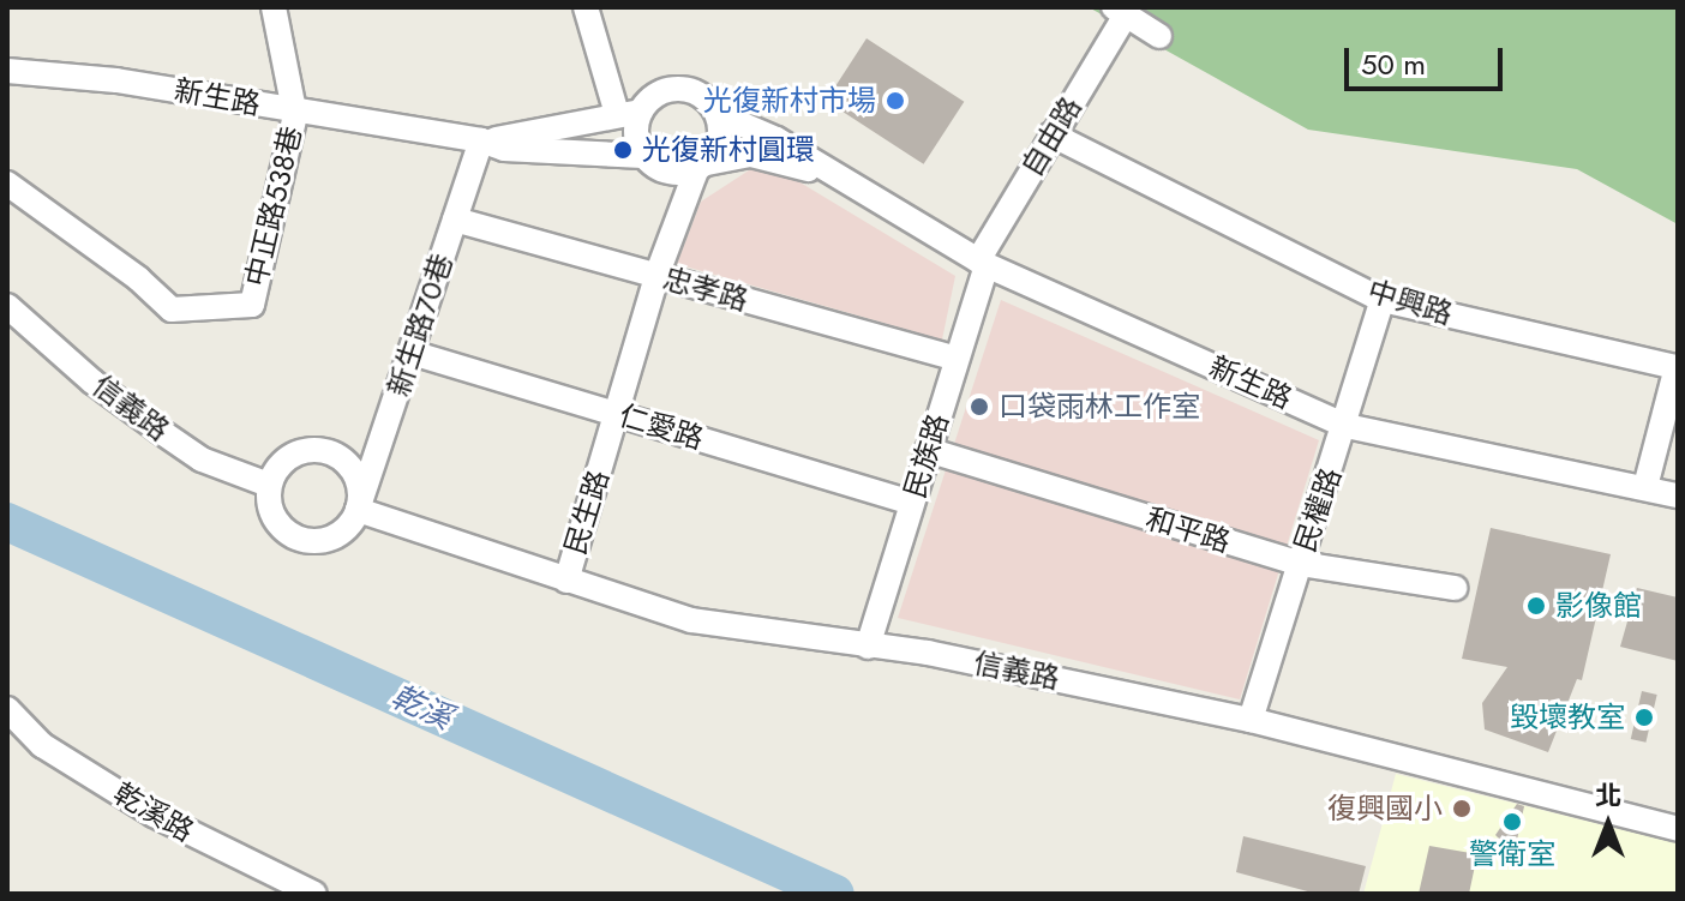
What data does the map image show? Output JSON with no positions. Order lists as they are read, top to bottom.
{
  "streets": {
    "street": [
      "新生路",
      "自由路",
      "中正路538巷",
      "忠孝路",
      "中興路",
      "新生路70巷",
      "信義路",
      "仁愛路",
      "民族路",
      "民權路",
      "民生路",
      "和平路",
      "乾溪路"
    ]
  },
  "crossings": [
    ["新生路", "自由路"],
    ["新生路", "中正路538巷"],
    ["新生路", "中興路"],
    ["新生路", "新生路70巷"],
    ["新生路", "民族路"],
    ["新生路", "民權路"],
    ["新生路", "民生路"],
    ["自由路", "中興路"],
    ["自由路", "民族路"],
    ["忠孝路", "新生路70巷"],
    ["忠孝路", "民族路"],
    ["忠孝路", "民生路"],
    ["中興路", "民權路"],
    ["新生路70巷", "信義路"],
    ["新生路70巷", "仁愛路"],
    ["信義路", "民族路"],
    ["信義路", "民權路"],
    ["信義路", "民生路"],
    ["仁愛路", "民族路"],
    ["仁愛路", "民生路"],
    ["民族路", "和平路"],
    ["民權路", "和平路"]
  ],
  "water": ["乾溪"],
  "places": [
    "光復新村市場",
    "光復新村圓環",
    "口袋雨林工作室",
    "影像館",
    "毀壞教室",
    "復興國小",
    "警衛室"
  ],
  "scale_bar": "50 m",
  "north": "top"
}
